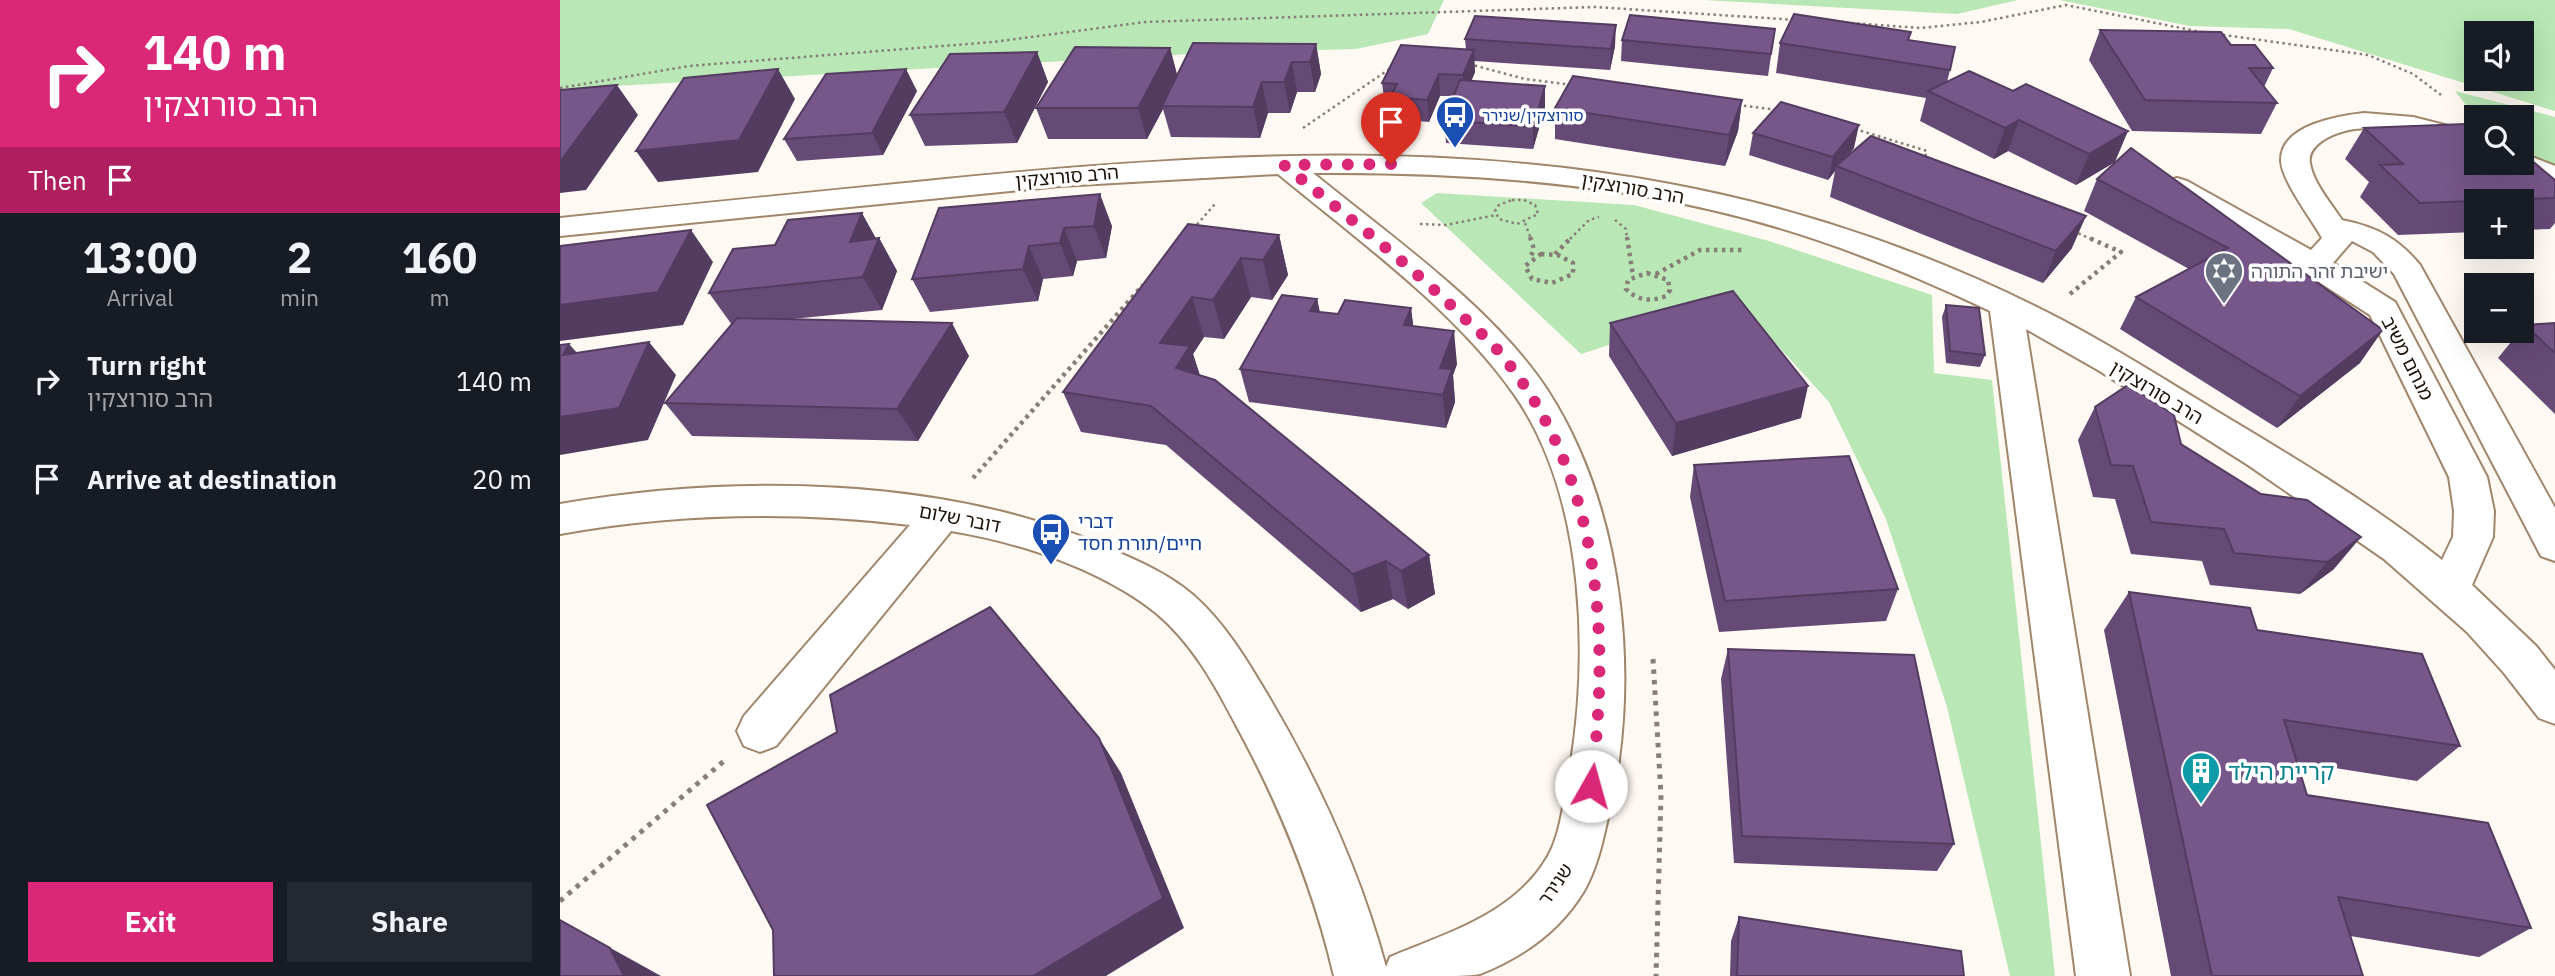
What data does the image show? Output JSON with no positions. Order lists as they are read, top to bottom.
{
  "streets": {
    "street": [
      "הרב סורוצקין",
      "מנחם משיב",
      "דובר שלום",
      "שנירר"
    ]
  },
  "crossings": [
    ["הרב סורוצקין", "מנחם משיב"],
    ["הרב סורוצקין", "שנירר"]
  ],
  "places": {
    "bus stop": ["סורוצקין/שנירר", "דברי חיים/תורת חסד"],
    "synagogue": ["ישיבת זהר התורה"],
    "building": ["קריית הילד"]
  },
  "page": {
    "turn": ["140 m", "הרב סורוצקין"],
    "map_buttons": ["+", "−"],
    "then": "Then",
    "eta": [
      "13:00",
      "Arrival",
      "2",
      "min",
      "160",
      "m"
    ],
    "list": [
      {
        "name": "Turn right",
        "note": "הרב סורוצקין",
        "value": "140 m"
      },
      {
        "name": "Arrive at destination",
        "value": "20 m"
      }
    ],
    "buttons": ["Exit", "Share"]
  }
}
